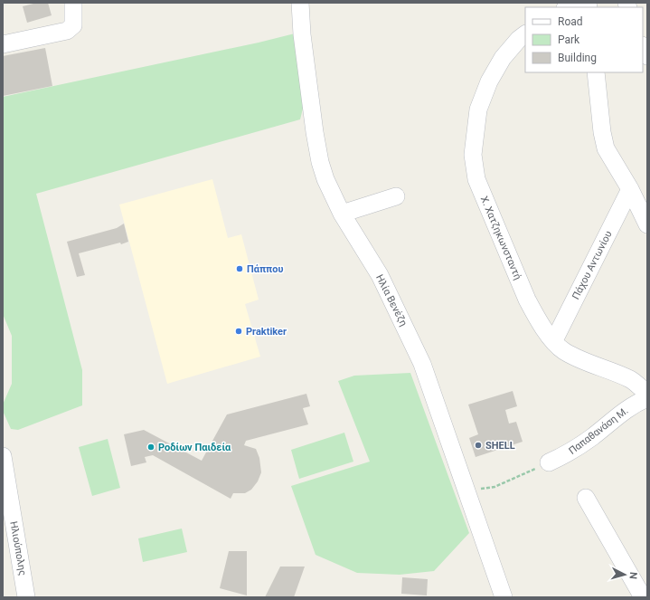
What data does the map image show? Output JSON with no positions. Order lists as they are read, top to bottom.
{
  "streets": {
    "street": [
      "Χ. Χατζηκωνσταντή",
      "Πάχου Αντωνίου",
      "Ηλία Βενέζη",
      "Παπαθανάση Μ.",
      "Ηλιούπολης"
    ]
  },
  "crossings": [
    ["Χ. Χατζηκωνσταντή", "Πάχου Αντωνίου"]
  ],
  "places": [
    "Πάππου",
    "Praktiker",
    "SHELL",
    "Ροδίων Παιδεία"
  ],
  "legend": ["Road", "Park", "Building"],
  "north": "right"
}
